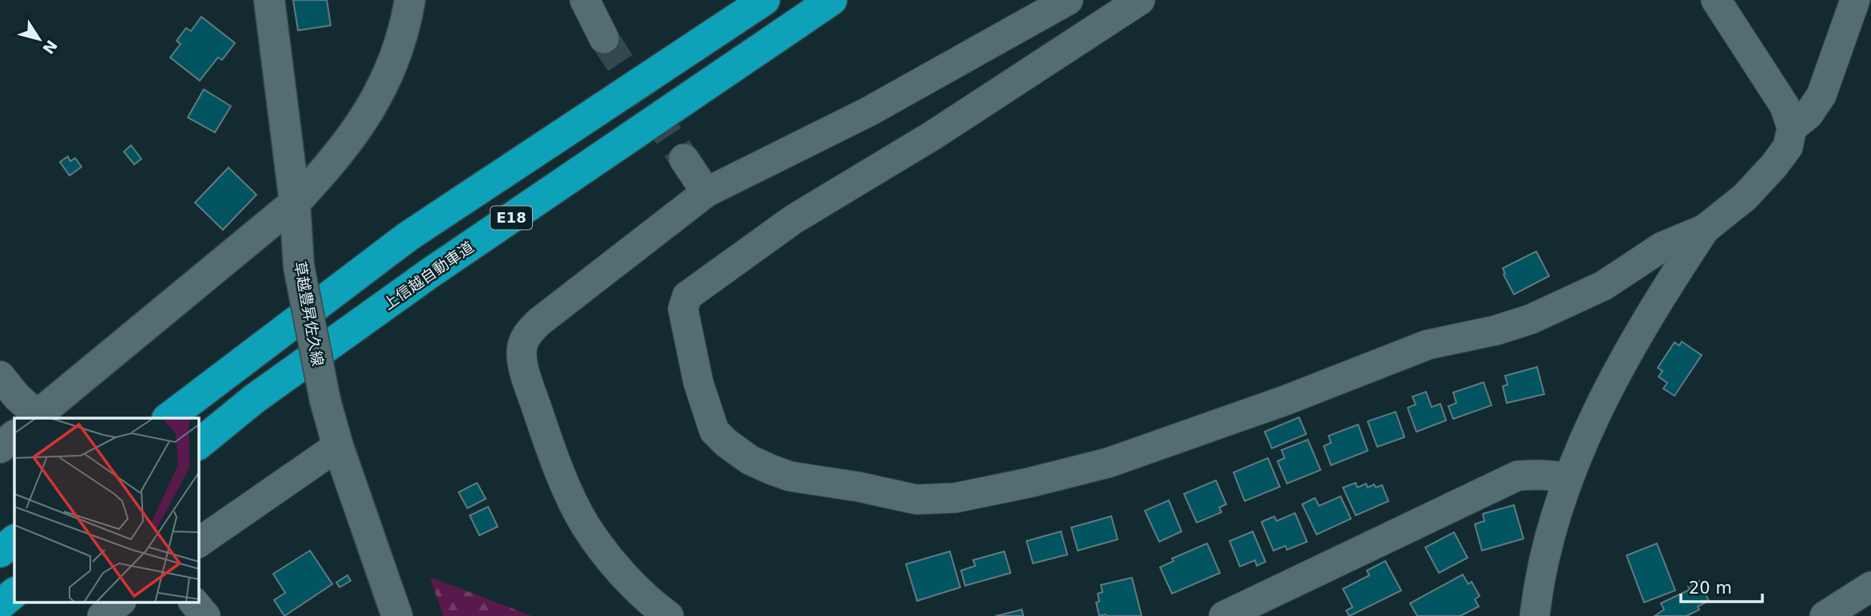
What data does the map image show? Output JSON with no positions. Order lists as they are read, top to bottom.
{
  "streets": {
    "highway": ["E18", "上信越自動車道"],
    "main road": ["草越豊昇佐久線"]
  },
  "scale_bar": "20 m",
  "north": "bottom right"
}
